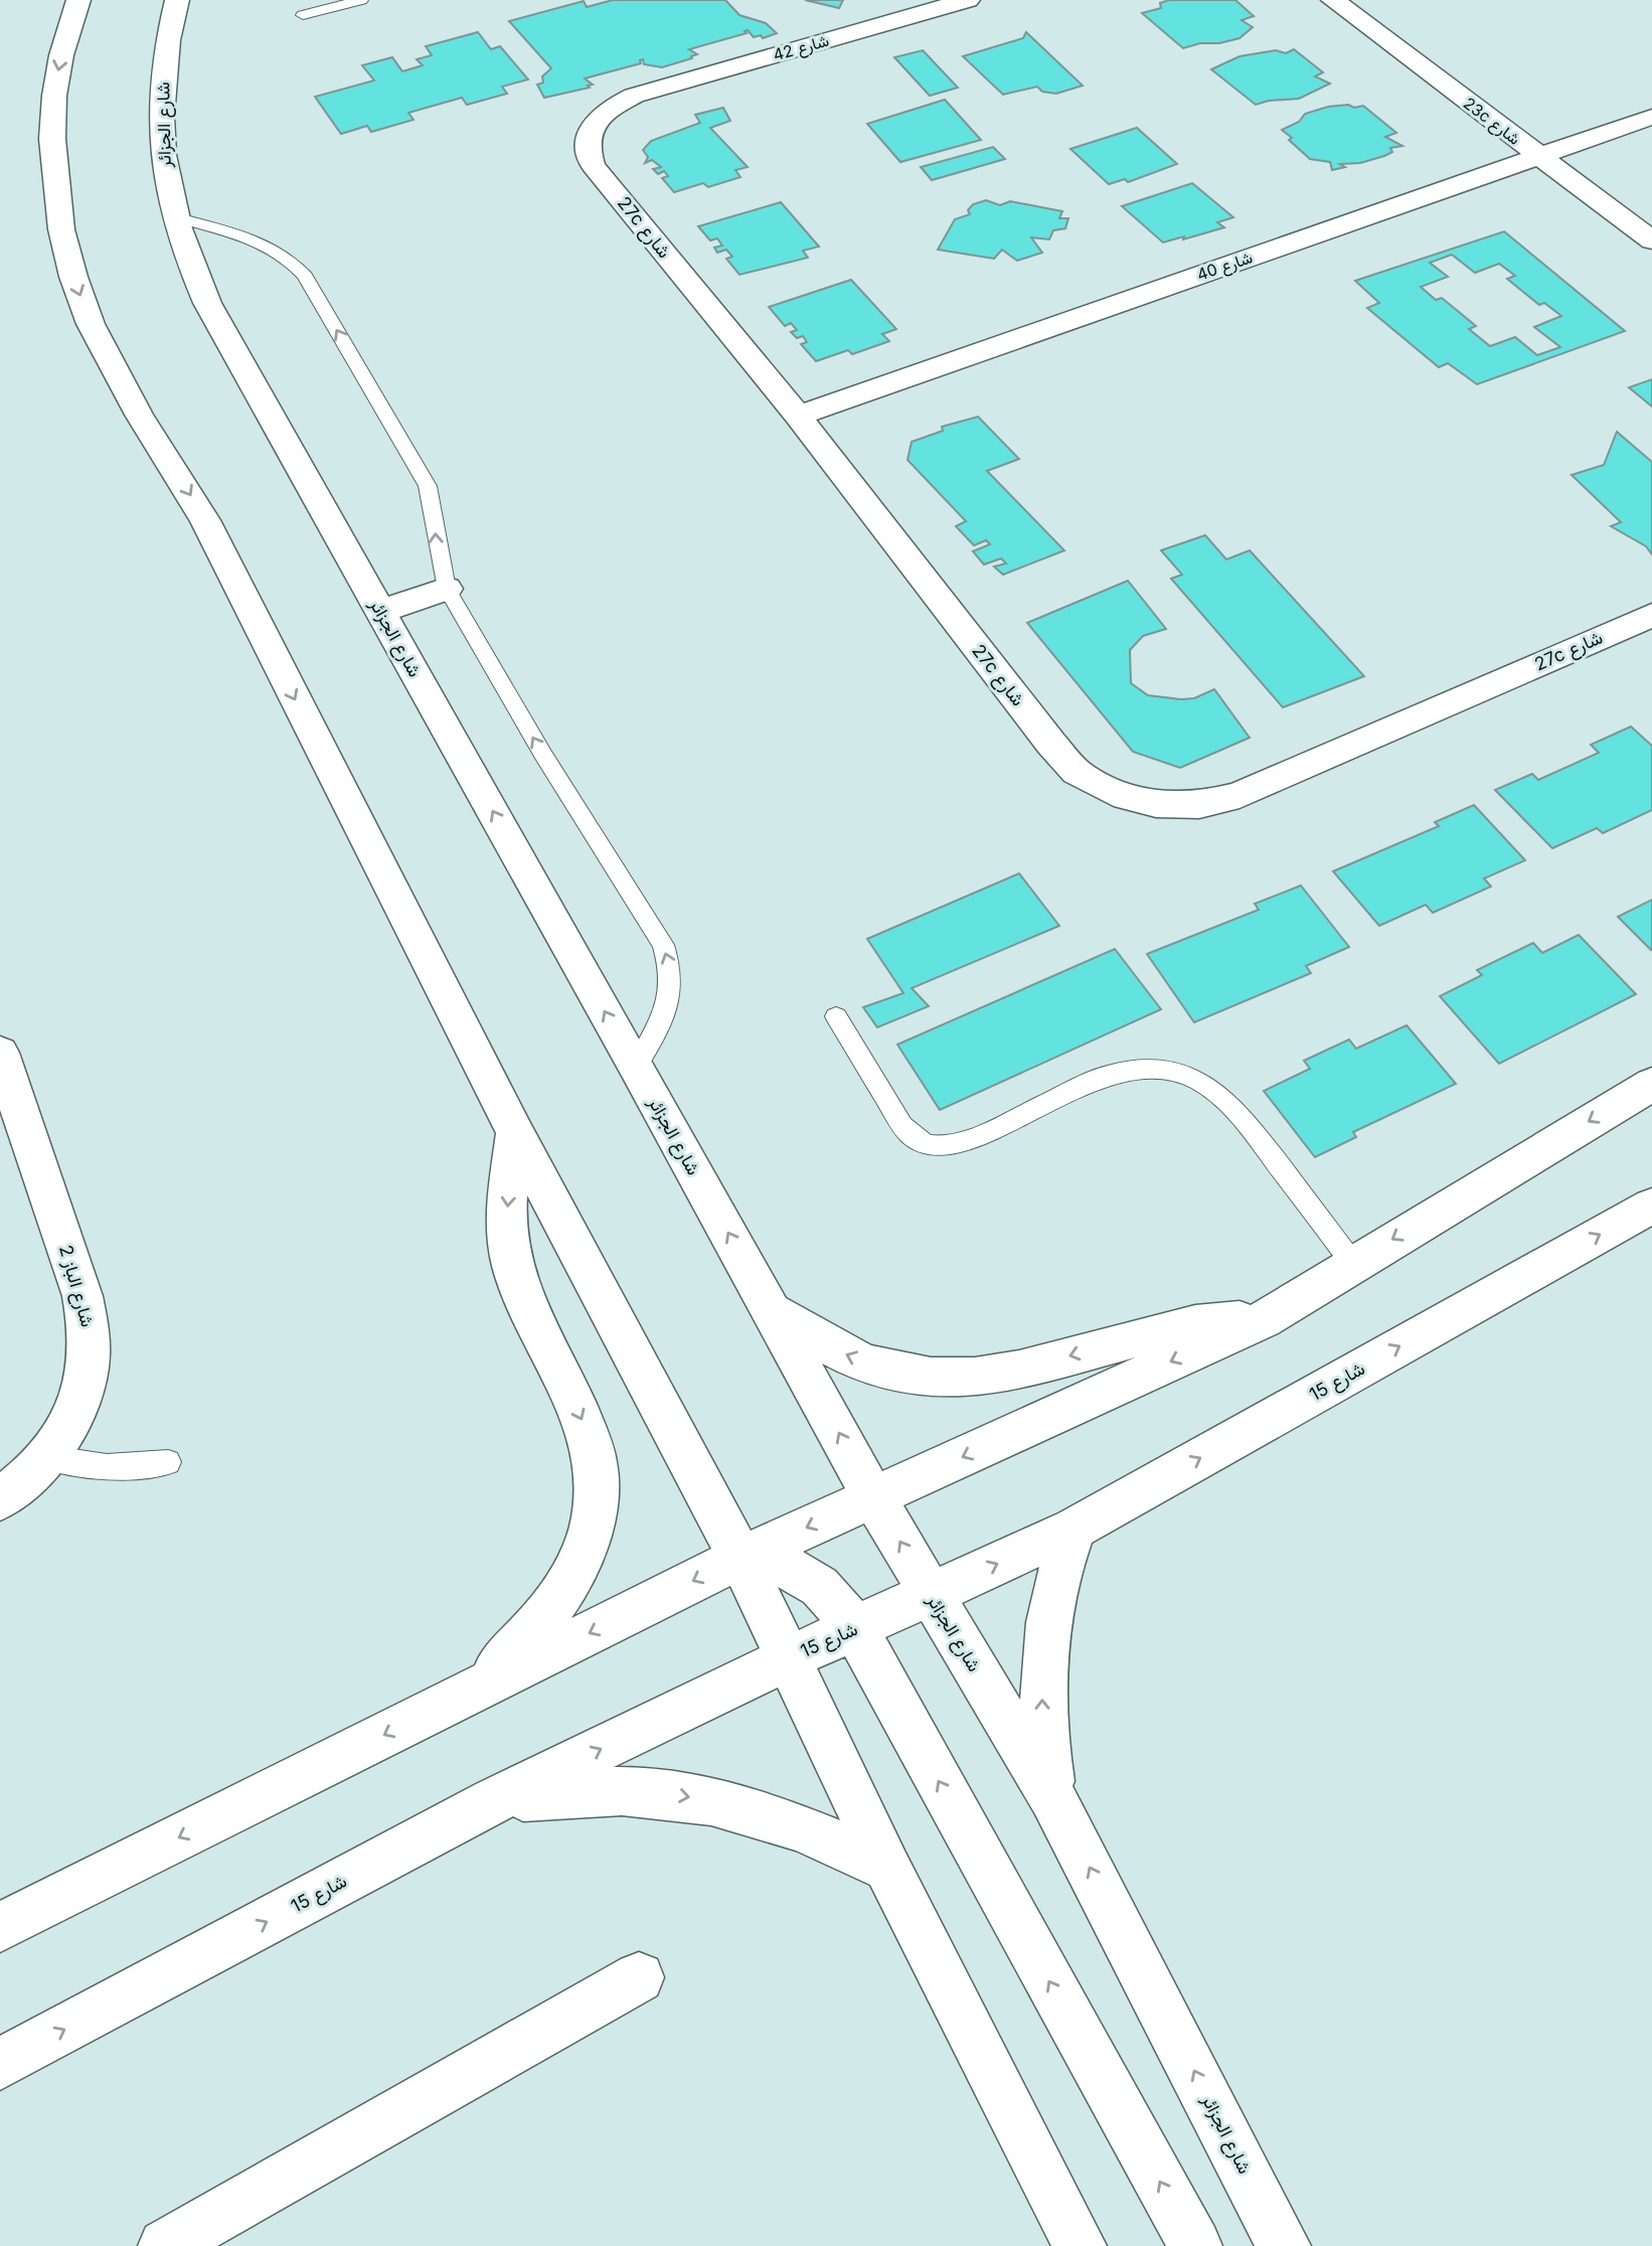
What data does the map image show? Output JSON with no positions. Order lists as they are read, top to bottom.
{
  "streets": {
    "street": [
      "شارع 42",
      "23c شارع",
      "شارع الجزائر",
      "27c شارع",
      "شارع 40",
      "شارع الباز 2",
      "شارع 15"
    ]
  },
  "crossings": [
    ["شارع 42", "27c شارع"],
    ["23c شارع", "شارع 40"],
    ["شارع الجزائر", "شارع 15"],
    ["27c شارع", "شارع 40"]
  ]
}
